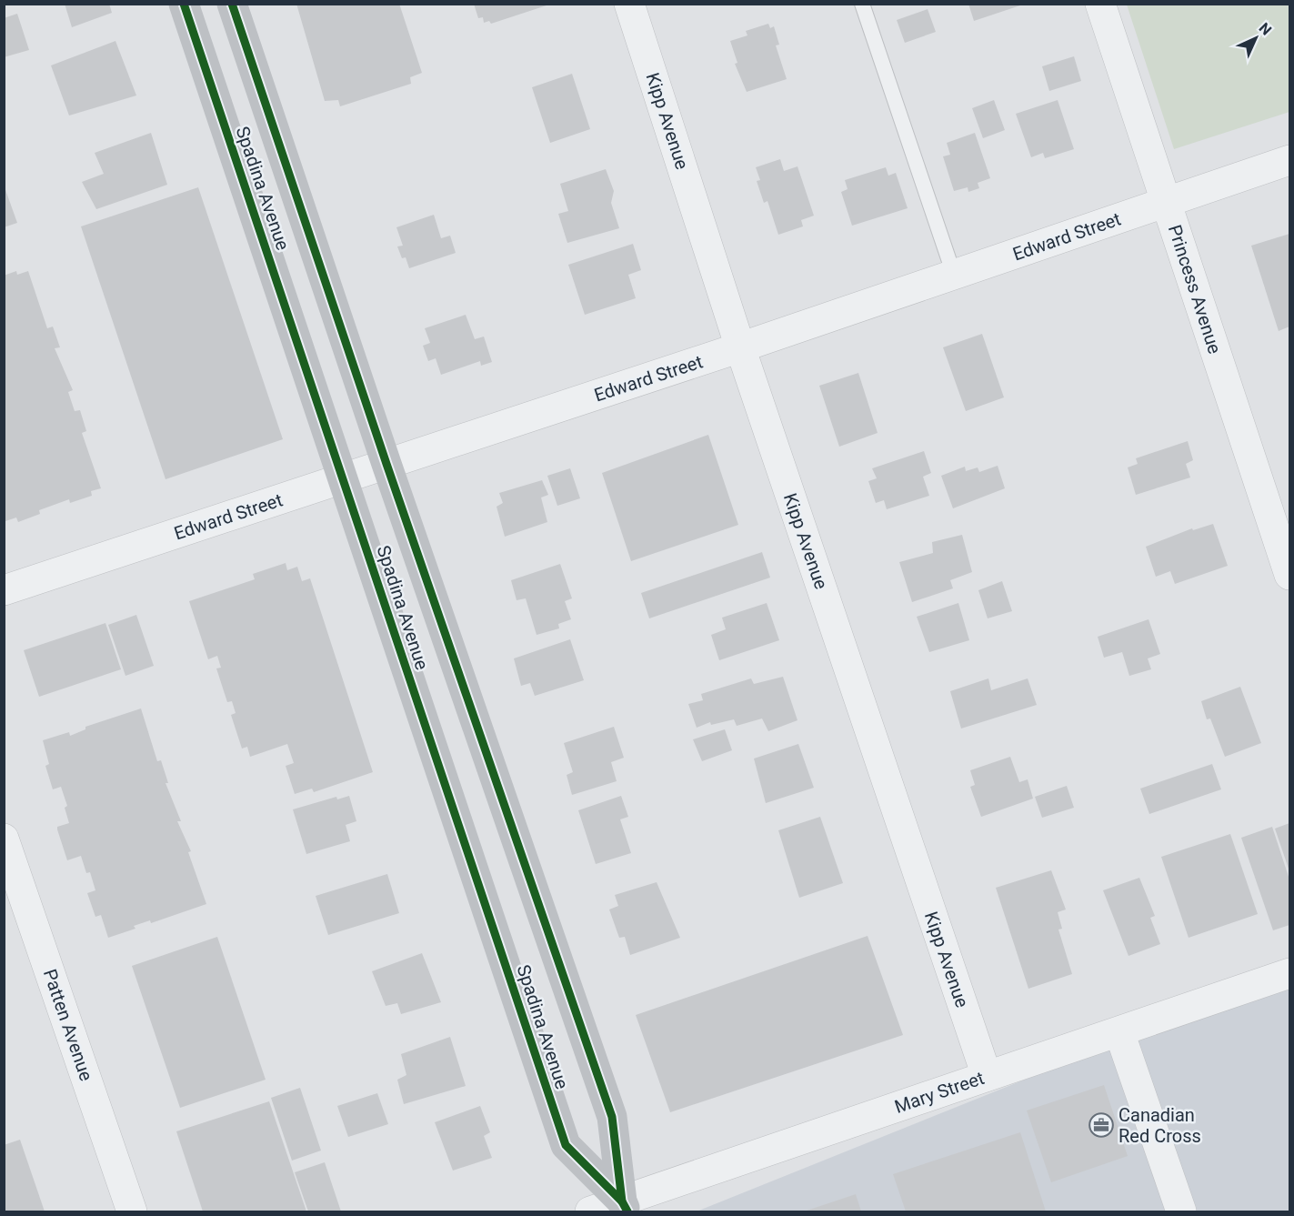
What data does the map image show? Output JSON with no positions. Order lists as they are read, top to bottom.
{
  "streets": {
    "street": [
      "Kipp Avenue",
      "Spadina Avenue",
      "Edward Street",
      "Princess Avenue",
      "Patten Avenue",
      "Mary Street"
    ]
  },
  "crossings": [
    ["Kipp Avenue", "Edward Street"],
    ["Kipp Avenue", "Mary Street"],
    ["Spadina Avenue", "Edward Street"],
    ["Spadina Avenue", "Mary Street"],
    ["Edward Street", "Princess Avenue"]
  ],
  "places": {
    "office": ["Canadian Red Cross"]
  },
  "north": "top right"
}
